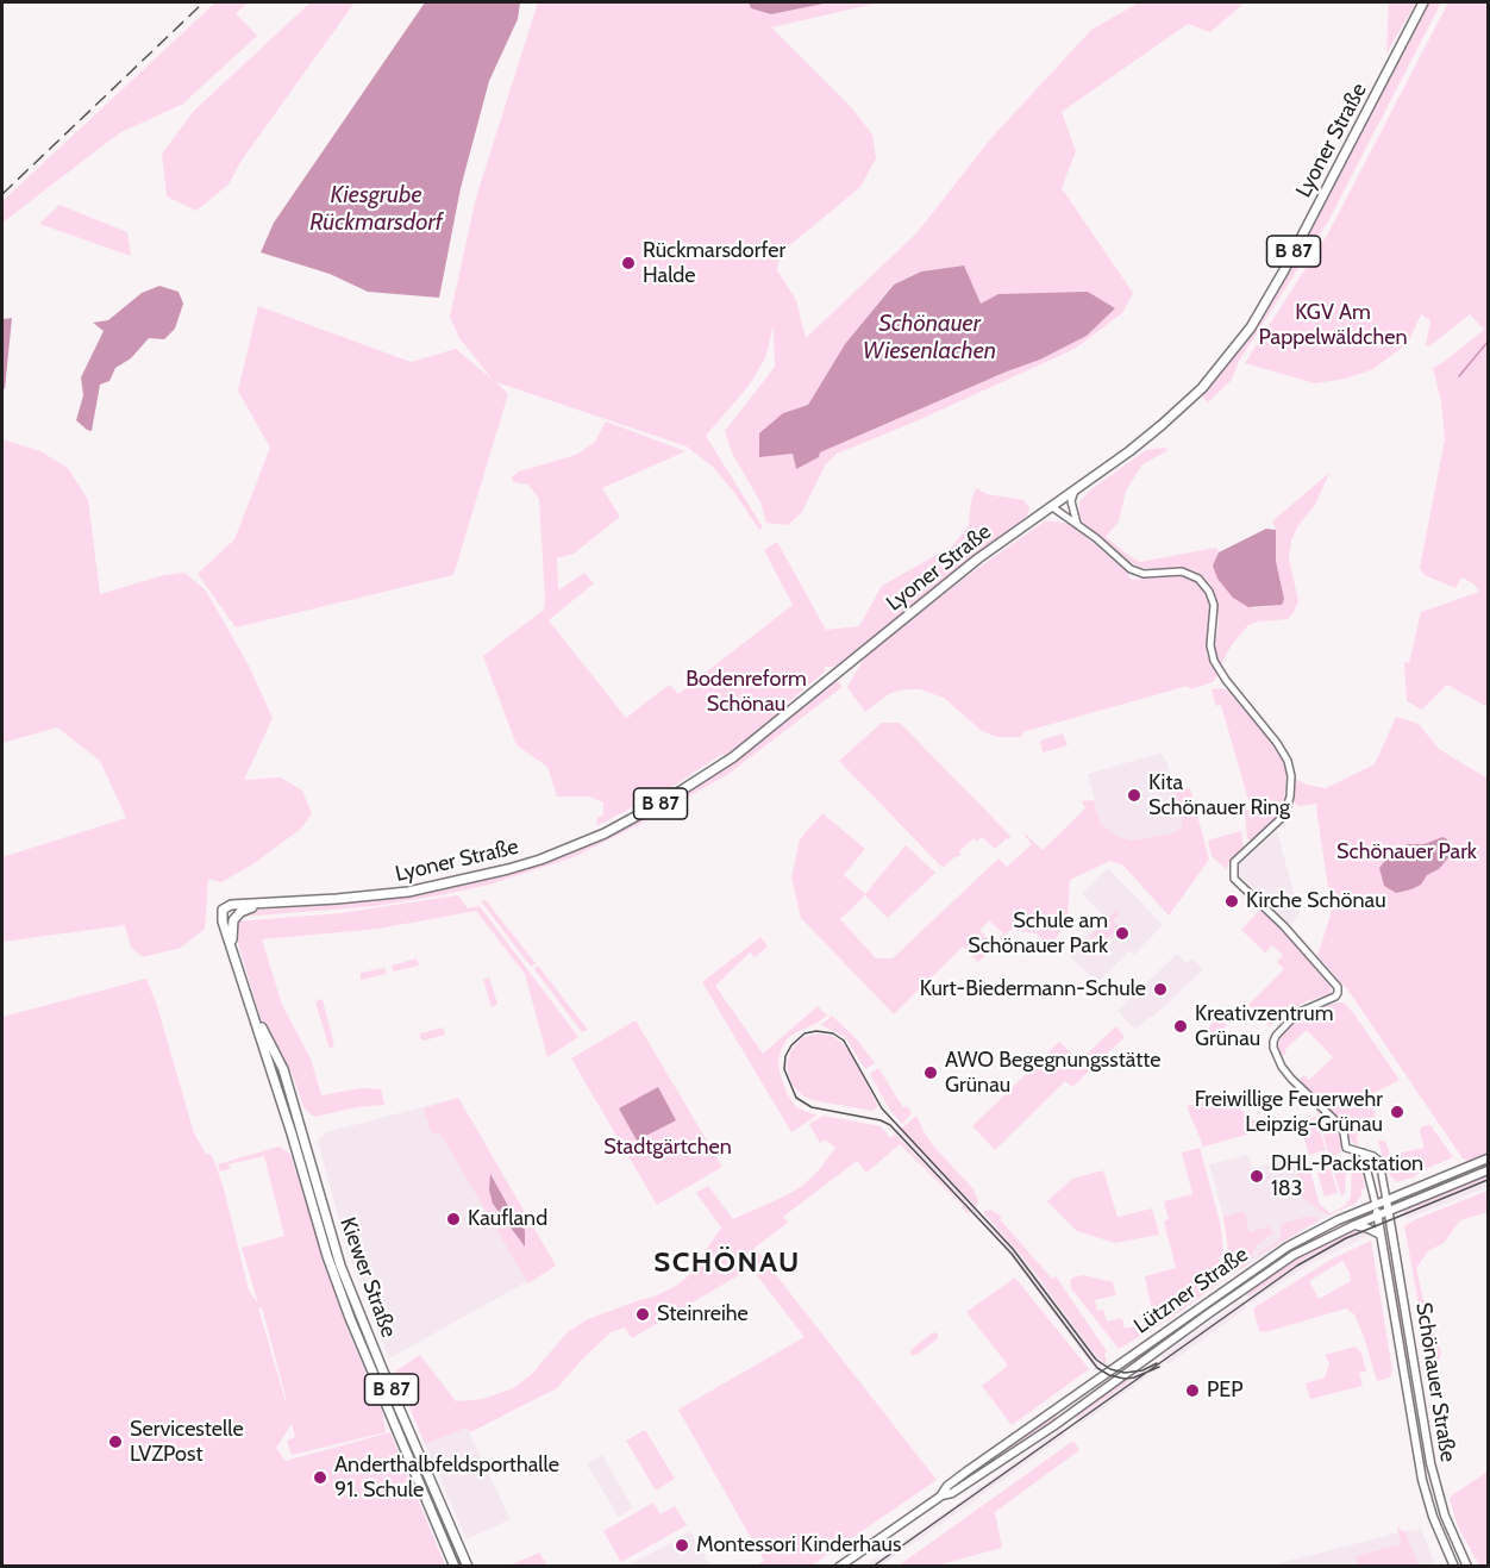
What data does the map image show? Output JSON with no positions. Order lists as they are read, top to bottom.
{
  "streets": {
    "main road": [
      "Lyoner Straße",
      "B 87",
      "Kiewer Straße",
      "Lützner Straße",
      "Schönauer Straße"
    ]
  },
  "crossings": [
    ["Lyoner Straße", "Kiewer Straße"],
    ["Lützner Straße", "Schönauer Straße"]
  ],
  "districts": ["SCHÖNAU"],
  "water": ["Kiesgrube Rückmarsdorf", "Schönauer Wiesenlachen"],
  "parks": [
    "KGV Am Pappelwäldchen",
    "Bodenreform Schönau",
    "Schönauer Park",
    "Stadtgärtchen"
  ],
  "places": [
    "Rückmarsdorfer Halde",
    "Kita Schönauer Ring",
    "Kirche Schönau",
    "Schule am Schönauer Park",
    "Kurt-Biedermann-Schule",
    "Kreativzentrum Grünau",
    "AWO Begegnungsstätte Grünau",
    "Freiwillige Feuerwehr Leipzig-Grünau",
    "DHL-Packstation 183",
    "Kaufland",
    "Steinreihe",
    "PEP",
    "Servicestelle LVZPost",
    "Anderthalbfeldsporthalle 91. Schule",
    "Montessori Kinderhaus"
  ]
}
